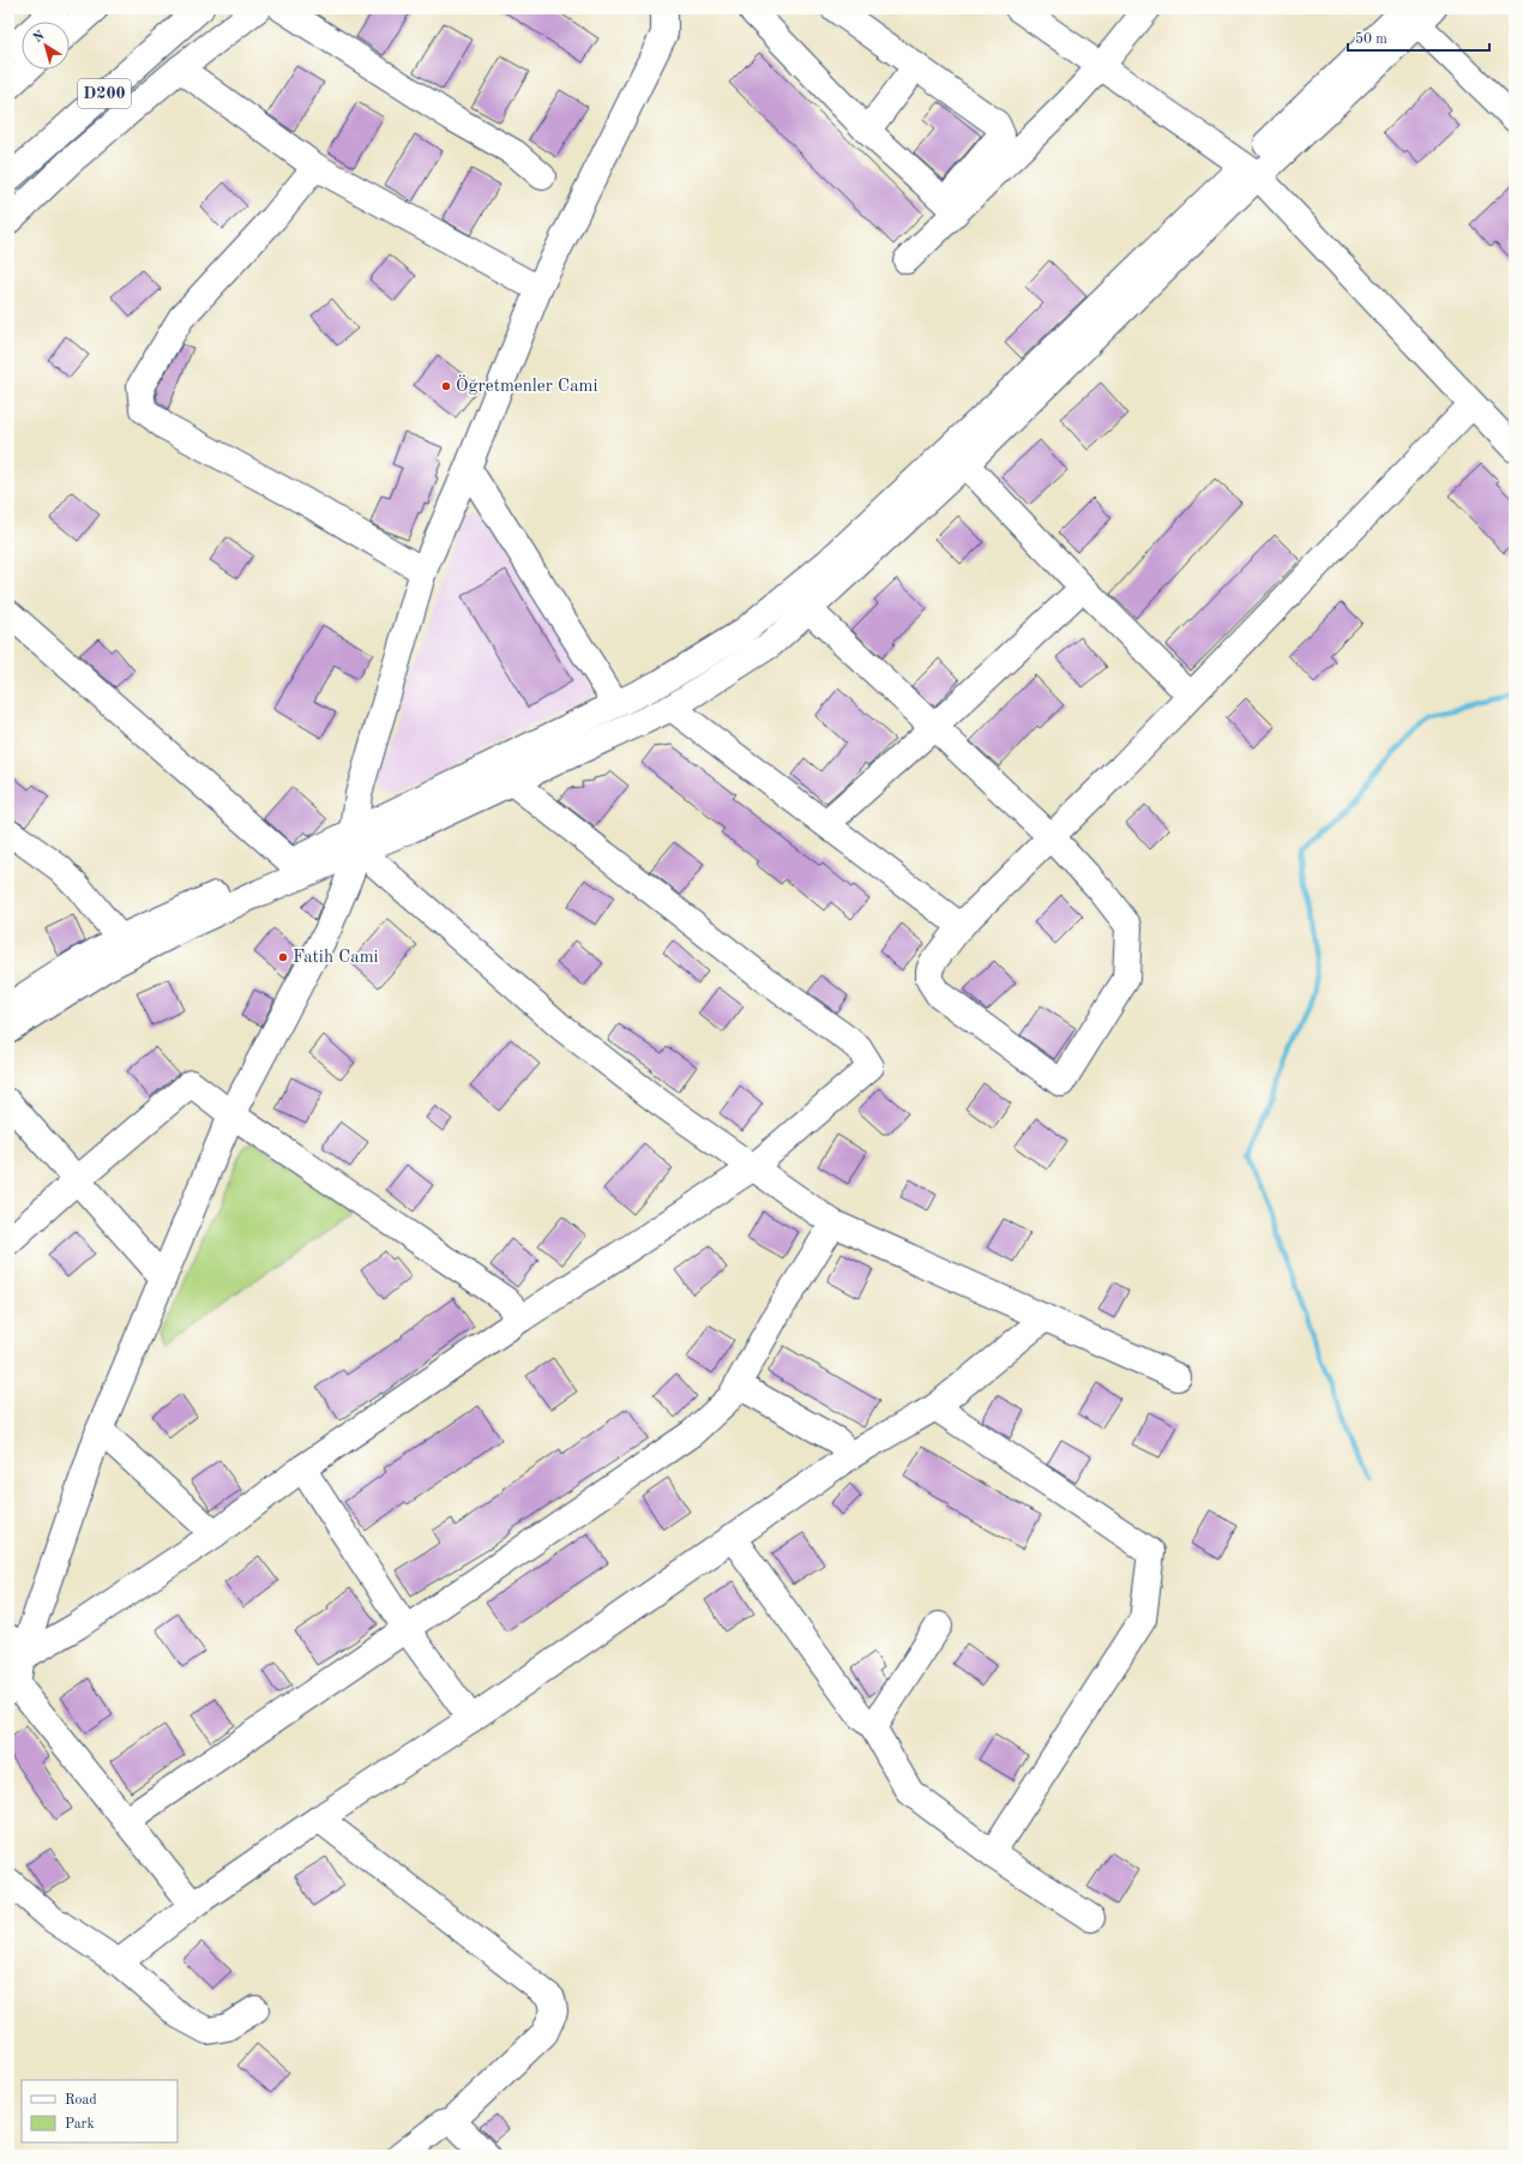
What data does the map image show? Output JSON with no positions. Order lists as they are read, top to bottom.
{
  "streets": {
    "main road": ["D200"]
  },
  "places": ["Öğretmenler Cami", "Fatih Cami"],
  "legend": ["Road", "Park"],
  "scale_bar": "50 m",
  "north": "top left"
}
